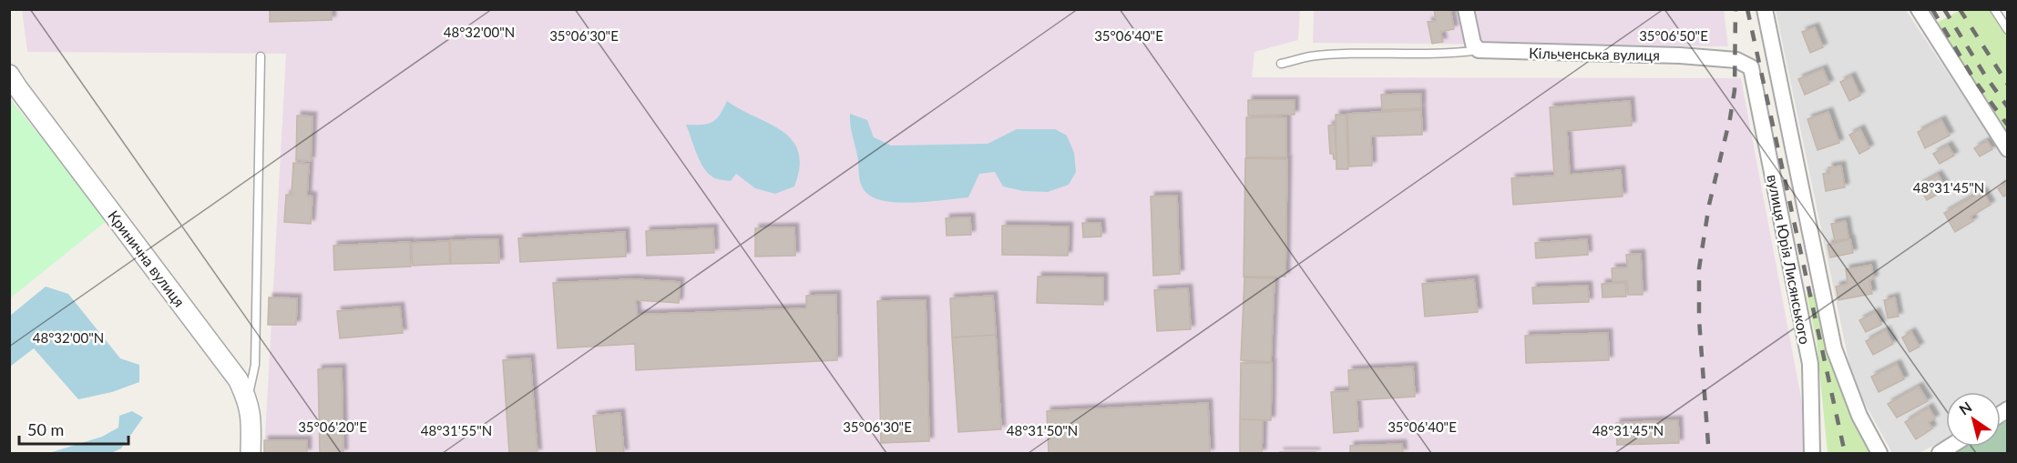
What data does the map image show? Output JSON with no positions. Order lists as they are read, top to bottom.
{
  "streets": {
    "street": ["Кільченська вулиця", "Кринична вулиця", "вулиця Юрія Лисянського"]
  },
  "crossings": [
    ["Кільченська вулиця", "вулиця Юрія Лисянського"]
  ],
  "scale_bar": "50 m",
  "north": "top left",
  "coordinates": [
    "48°32'00\"N",
    "35°06'30\"E",
    "35°06'50\"E",
    "35°06'40\"E",
    "48°31'45\"N",
    "35°06'20\"E",
    "48°31'55\"N",
    "48°31'50\"N"
  ]
}
